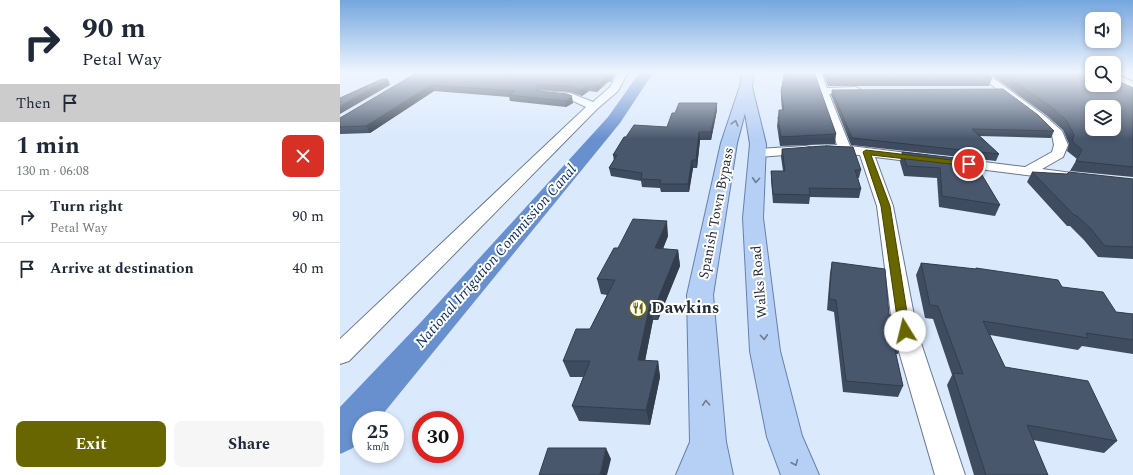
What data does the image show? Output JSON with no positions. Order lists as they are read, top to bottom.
{
  "streets": {
    "main road": ["Spanish Town Bypass", "Walks Road"]
  },
  "one_way": ["Spanish Town Bypass", "Walks Road"],
  "water": ["National Irrigation Commission Canal"],
  "places": {
    "restaurant": ["Dawkins"]
  },
  "page": {
    "turn": ["90 m", "Petal Way"],
    "then": "Then",
    "heading": ["1 min", "130 m · 06:08"],
    "list": [
      {
        "name": "Turn right",
        "note": "Petal Way",
        "value": "90 m"
      },
      {
        "name": "Arrive at destination",
        "value": "40 m"
      }
    ],
    "speed": "25 km/h",
    "limit": "30",
    "buttons": ["Exit", "Share"]
  }
}
